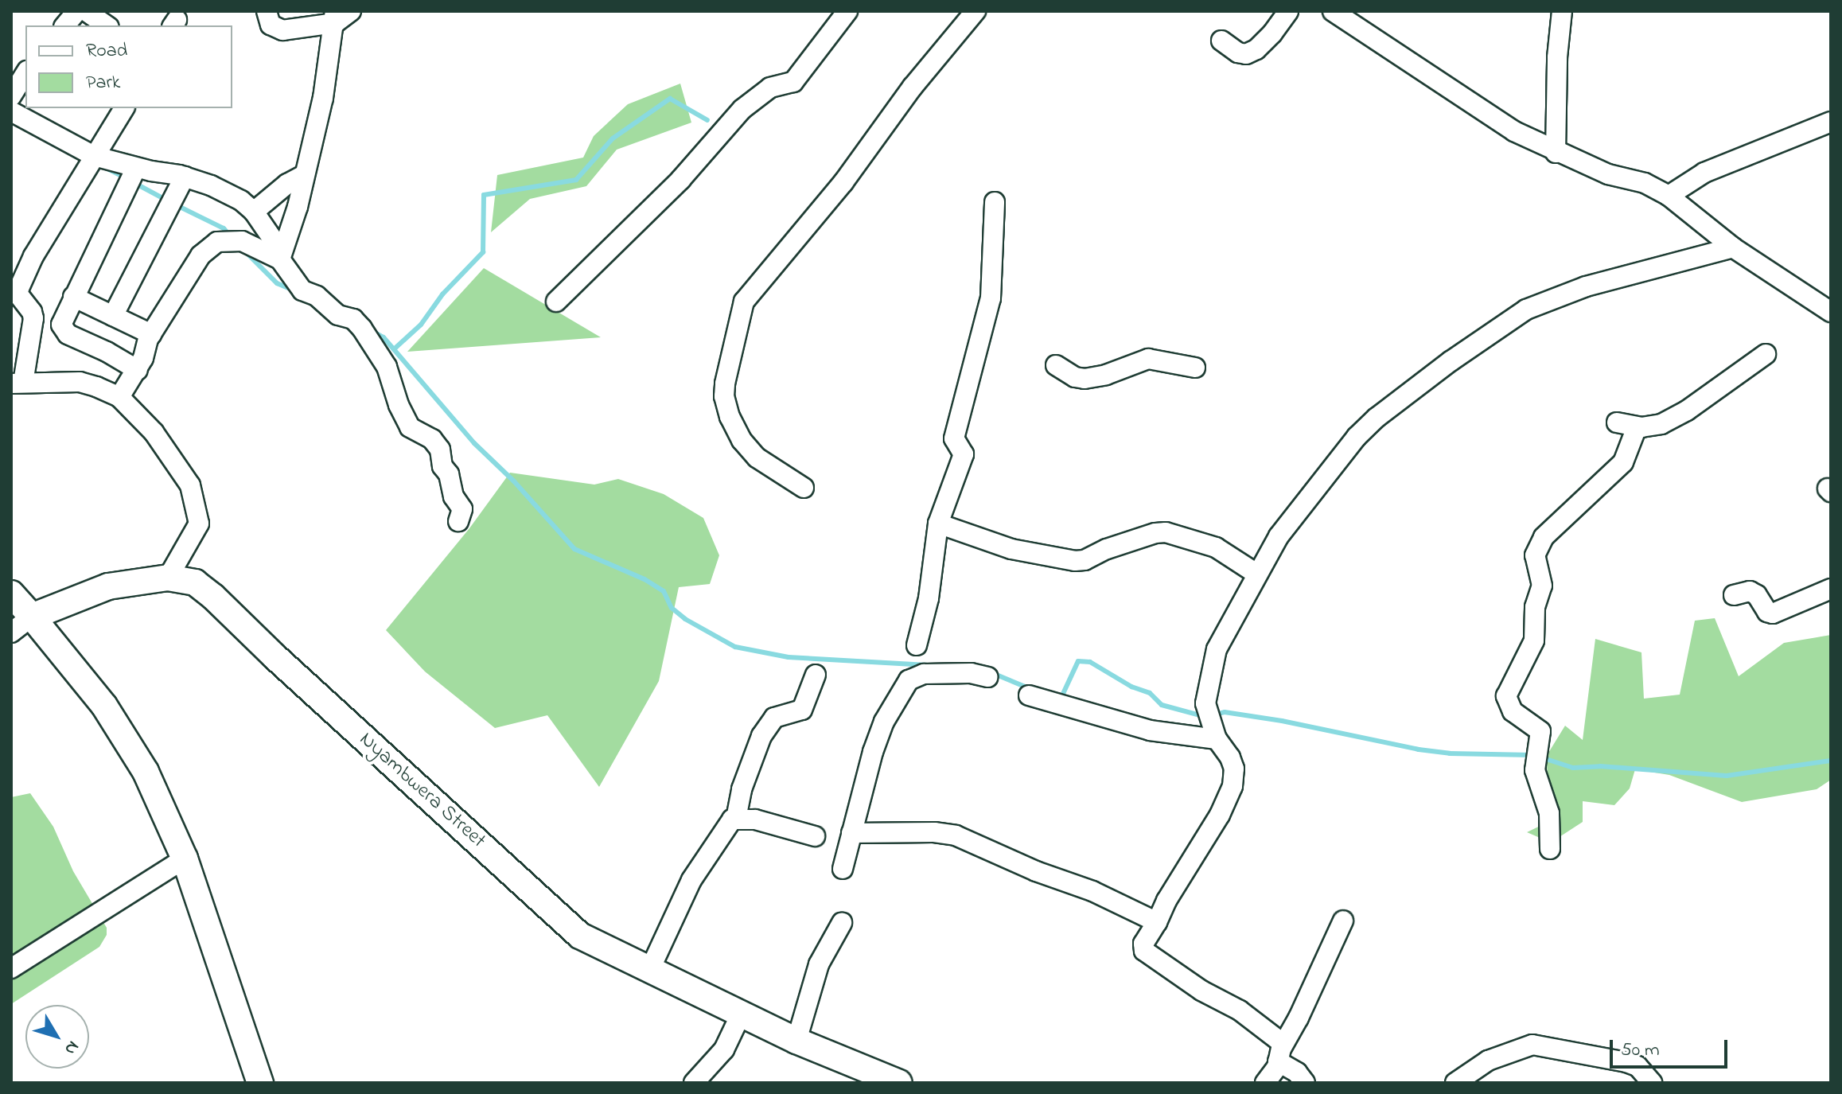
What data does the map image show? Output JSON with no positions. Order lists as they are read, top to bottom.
{
  "streets": {
    "street": ["Nyambwera Street"]
  },
  "legend": ["Road", "Park"],
  "scale_bar": "50 m",
  "north": "bottom right"
}
